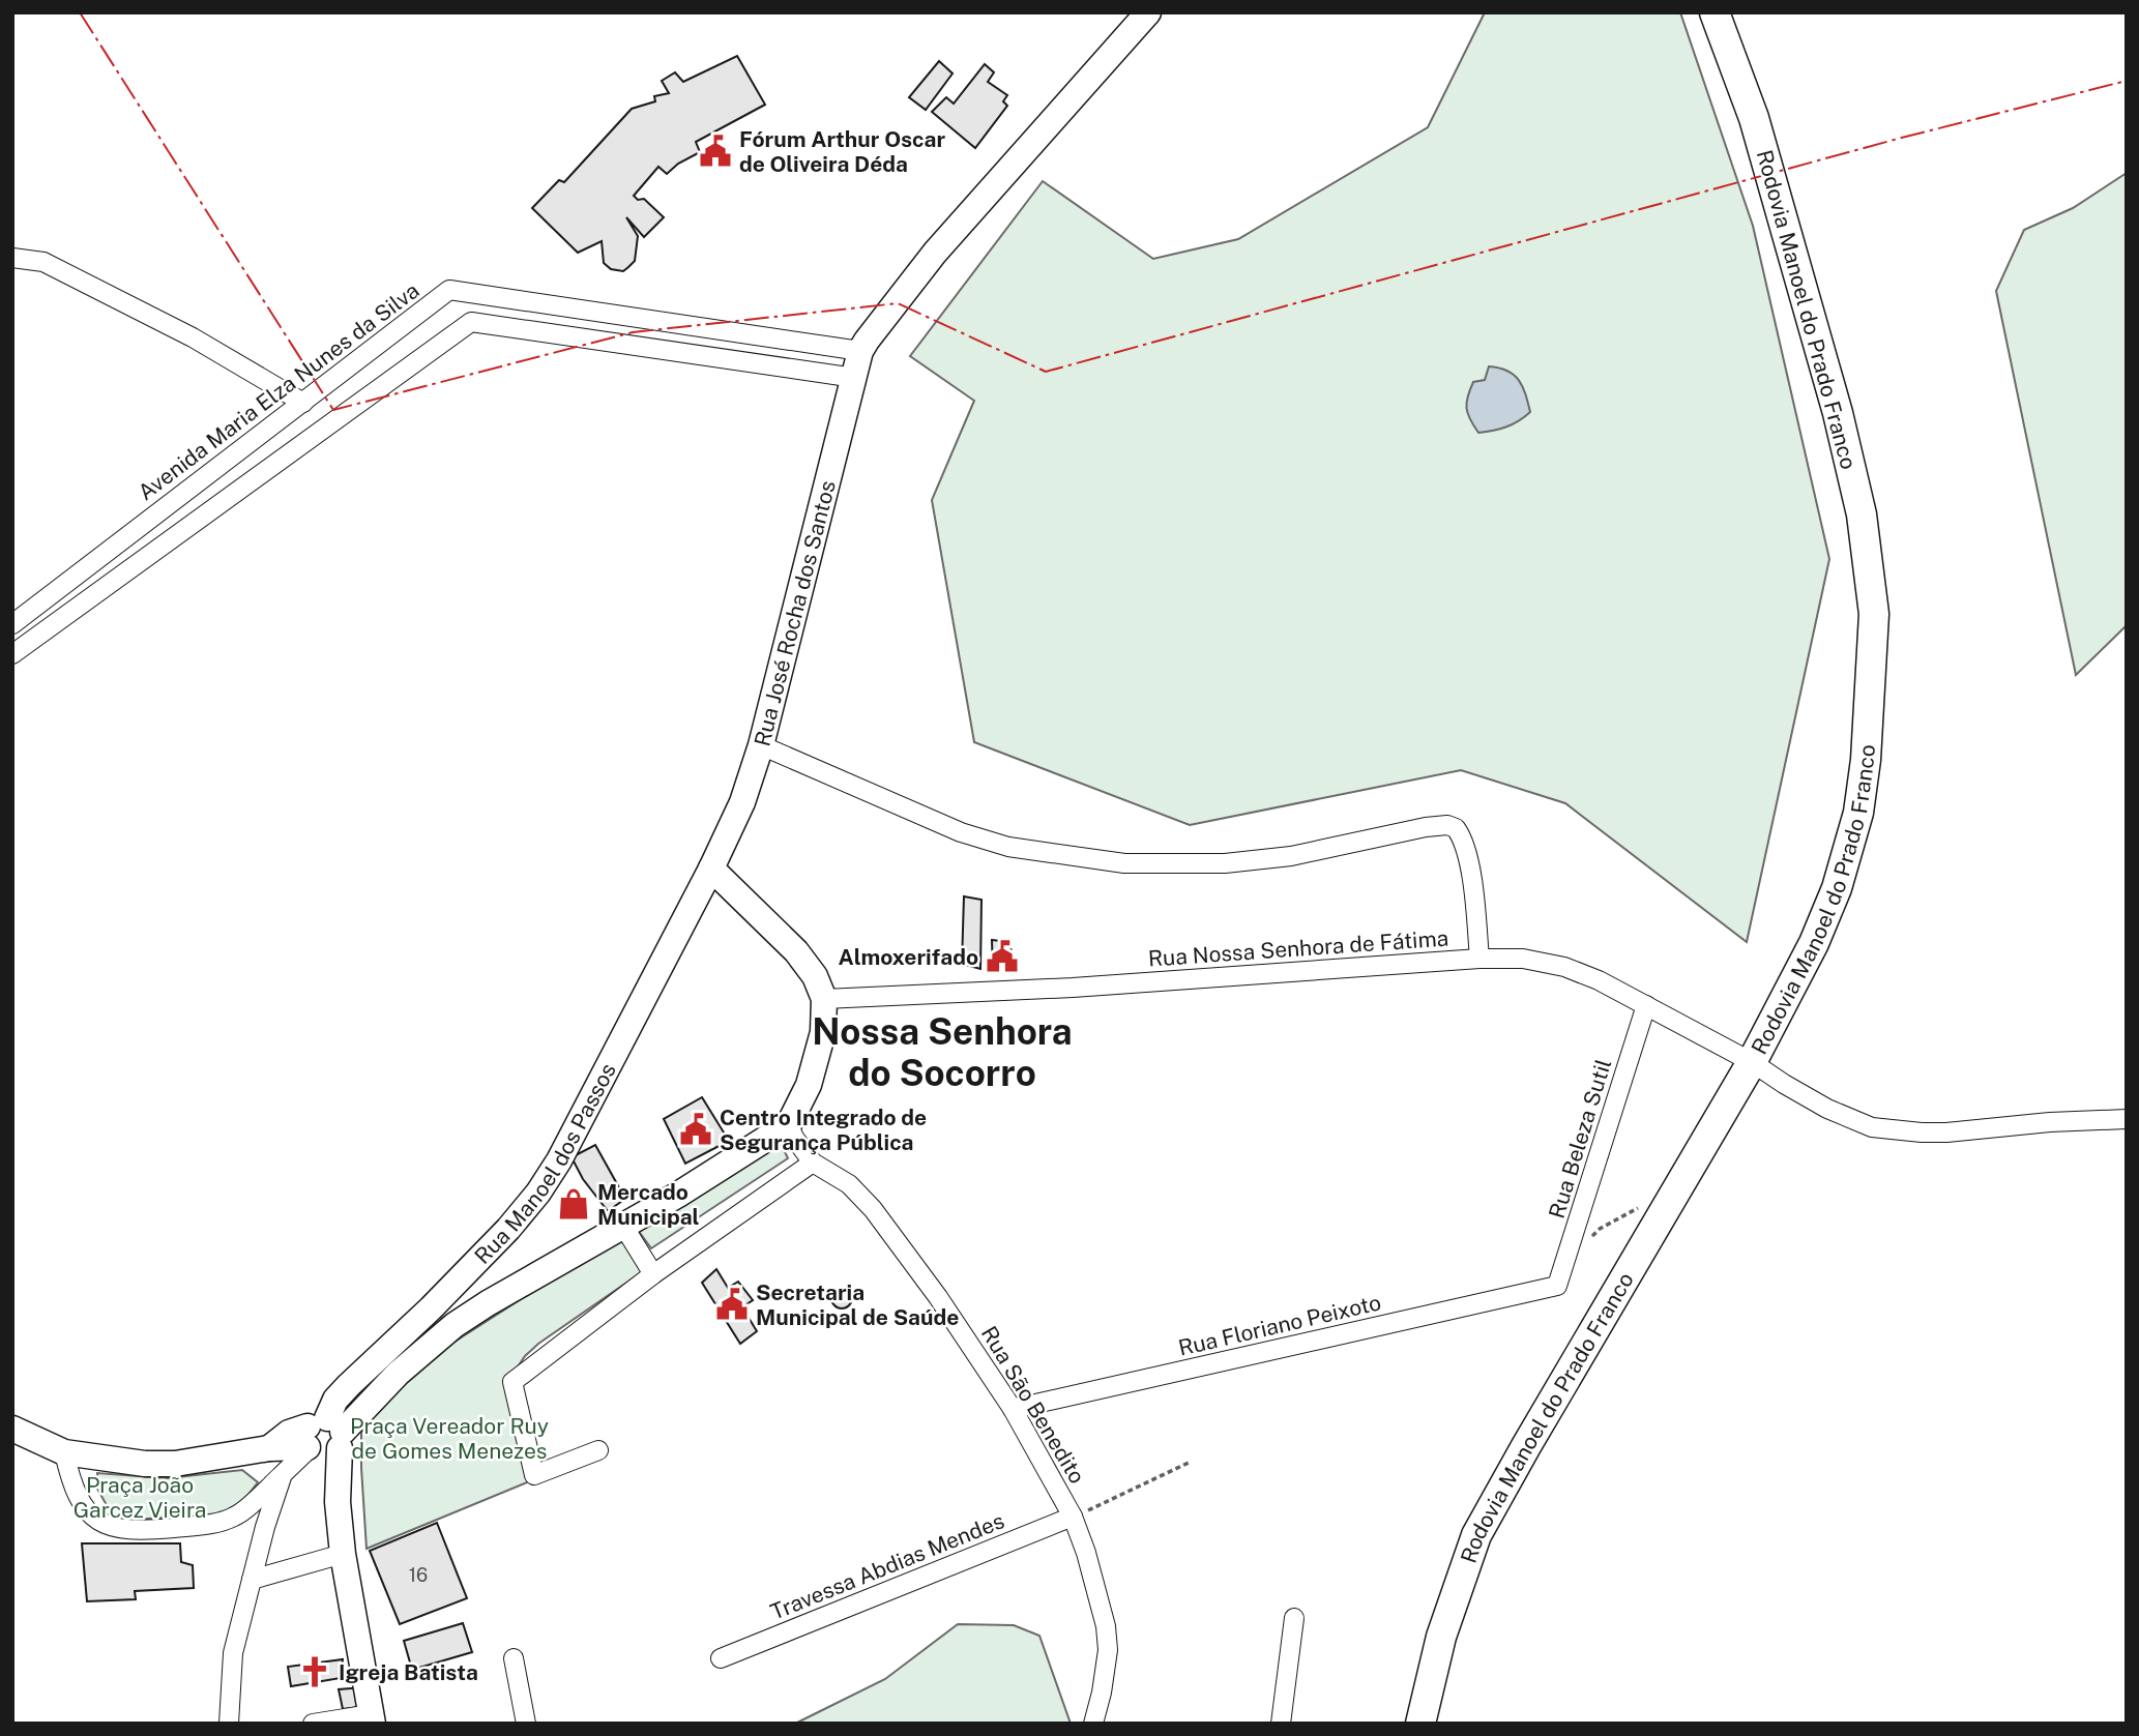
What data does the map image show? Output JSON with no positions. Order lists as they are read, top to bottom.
{
  "streets": {
    "main road": ["Rodovia Manoel do Prado Franco"],
    "street": [
      "Avenida Maria Elza Nunes da Silva",
      "Rua José Rocha dos Santos",
      "Rua Nossa Senhora de Fátima",
      "Rua Beleza Sutil",
      "Rua Manoel dos Passos",
      "Rua Floriano Peixoto",
      "Rua São Benedito",
      "Travessa Abdias Mendes"
    ]
  },
  "crossings": [
    ["Rodovia Manoel do Prado Franco", "Rua Nossa Senhora de Fátima"],
    ["Avenida Maria Elza Nunes da Silva", "Rua José Rocha dos Santos"],
    ["Rua José Rocha dos Santos", "Rua Manoel dos Passos"],
    ["Rua Nossa Senhora de Fátima", "Rua Beleza Sutil"],
    ["Rua Beleza Sutil", "Rua Floriano Peixoto"],
    ["Rua Floriano Peixoto", "Rua São Benedito"],
    ["Rua São Benedito", "Travessa Abdias Mendes"]
  ],
  "districts": ["Nossa Senhora do Socorro"],
  "parks": ["Praça Vereador Ruy de Gomes Menezes", "Praça João Garcez Vieira"],
  "places": {
    "public building": [
      "Fórum Arthur Oscar de Oliveira Déda",
      "Almoxerifado",
      "Centro Integrado de Segurança Pública",
      "Secretaria Municipal de Saúde"
    ],
    "shop": ["Mercado Municipal"],
    "church": ["Igreja Batista"]
  },
  "house_numbers": ["16"]
}
